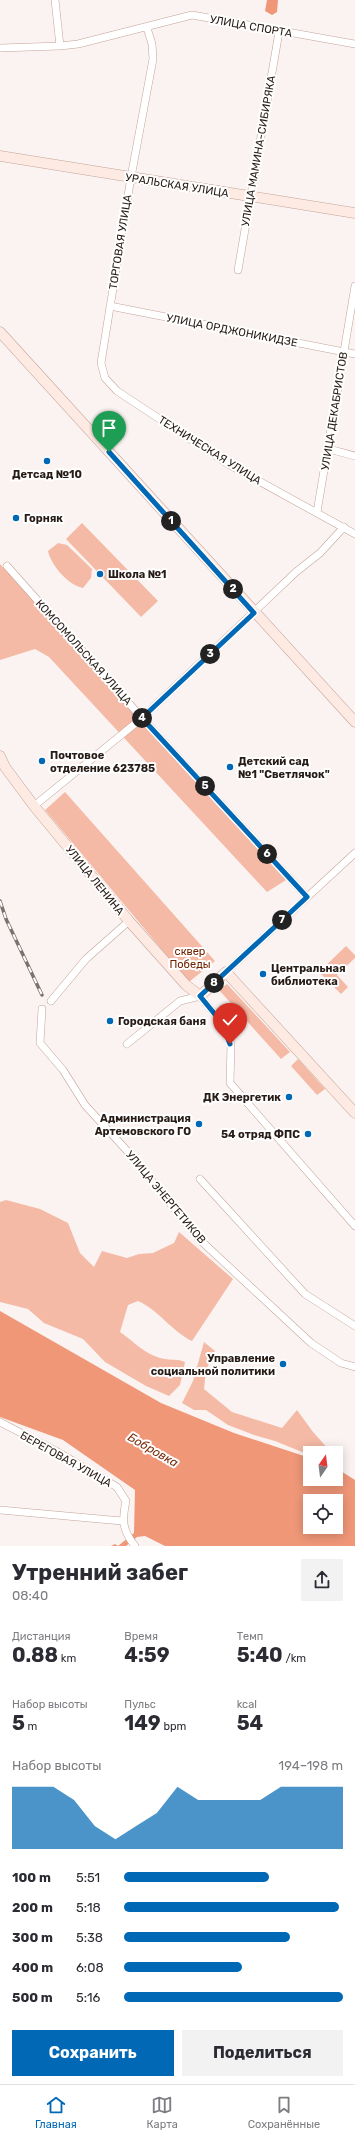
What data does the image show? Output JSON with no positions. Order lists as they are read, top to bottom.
{
  "streets": {
    "street": [
      "УЛИЦА СПОРТА",
      "УЛИЦА МАМИНА-СИБИРЯКА",
      "УРАЛЬСКАЯ УЛИЦА",
      "ТОРГОВАЯ УЛИЦА",
      "УЛИЦА ОРДЖОНИКИДЗЕ",
      "УЛИЦА ДЕКАБРИСТОВ",
      "ТЕХНИЧЕСКАЯ УЛИЦА",
      "КОМСОМОЛЬСКАЯ УЛИЦА",
      "УЛИЦА ЛЕНИНА",
      "УЛИЦА ЭНЕРГЕТИКОВ",
      "БЕРЕГОВАЯ УЛИЦА"
    ]
  },
  "crossings": [
    ["УЛИЦА СПОРТА", "УЛИЦА МАМИНА-СИБИРЯКА"],
    ["УЛИЦА СПОРТА", "ТОРГОВАЯ УЛИЦА"],
    ["УЛИЦА МАМИНА-СИБИРЯКА", "УРАЛЬСКАЯ УЛИЦА"],
    ["УРАЛЬСКАЯ УЛИЦА", "ТОРГОВАЯ УЛИЦА"],
    ["ТОРГОВАЯ УЛИЦА", "УЛИЦА ОРДЖОНИКИДЗЕ"],
    ["ТОРГОВАЯ УЛИЦА", "ТЕХНИЧЕСКАЯ УЛИЦА"],
    ["УЛИЦА ОРДЖОНИКИДЗЕ", "УЛИЦА ДЕКАБРИСТОВ"],
    ["УЛИЦА ДЕКАБРИСТОВ", "ТЕХНИЧЕСКАЯ УЛИЦА"]
  ],
  "water": ["Бобровка"],
  "parks": ["сквер Победы"],
  "places": [
    "Детсад №10",
    "Горняк",
    "Школа №1",
    "Почтовое отделение 623785",
    "Детский сад №1 \"Светлячок\"",
    "Центральная библиотека",
    "Городская баня",
    "ДК Энергетик",
    "Администрация Артемовского ГО",
    "54 отряд ФПС",
    "Управление социальной политики"
  ],
  "north": "top",
  "page": {
    "pins": [
      "1",
      "2",
      "3",
      "4",
      "5",
      "6",
      "7",
      "8"
    ],
    "heading": ["Утренний забег", "08:40"],
    "stats": [
      ["Дистанция", "0.88 km"],
      ["Время", "4:59"],
      ["Темп", "5:40 /km"],
      ["Набор высоты", "5 m"],
      ["Пульс", "149 bpm"],
      ["kcal", "54"]
    ],
    "chart": ["Набор высоты", "194–198 m"],
    "list": [
      {
        "name": "100 m",
        "note": "5:51"
      },
      {
        "name": "200 m",
        "note": "5:18"
      },
      {
        "name": "300 m",
        "note": "5:38"
      },
      {
        "name": "400 m",
        "note": "6:08"
      },
      {
        "name": "500 m",
        "note": "5:16"
      }
    ],
    "buttons": ["Сохранить", "Поделиться"],
    "tabs": ["Главная", "Карта", "Сохранённые"]
  }
}
